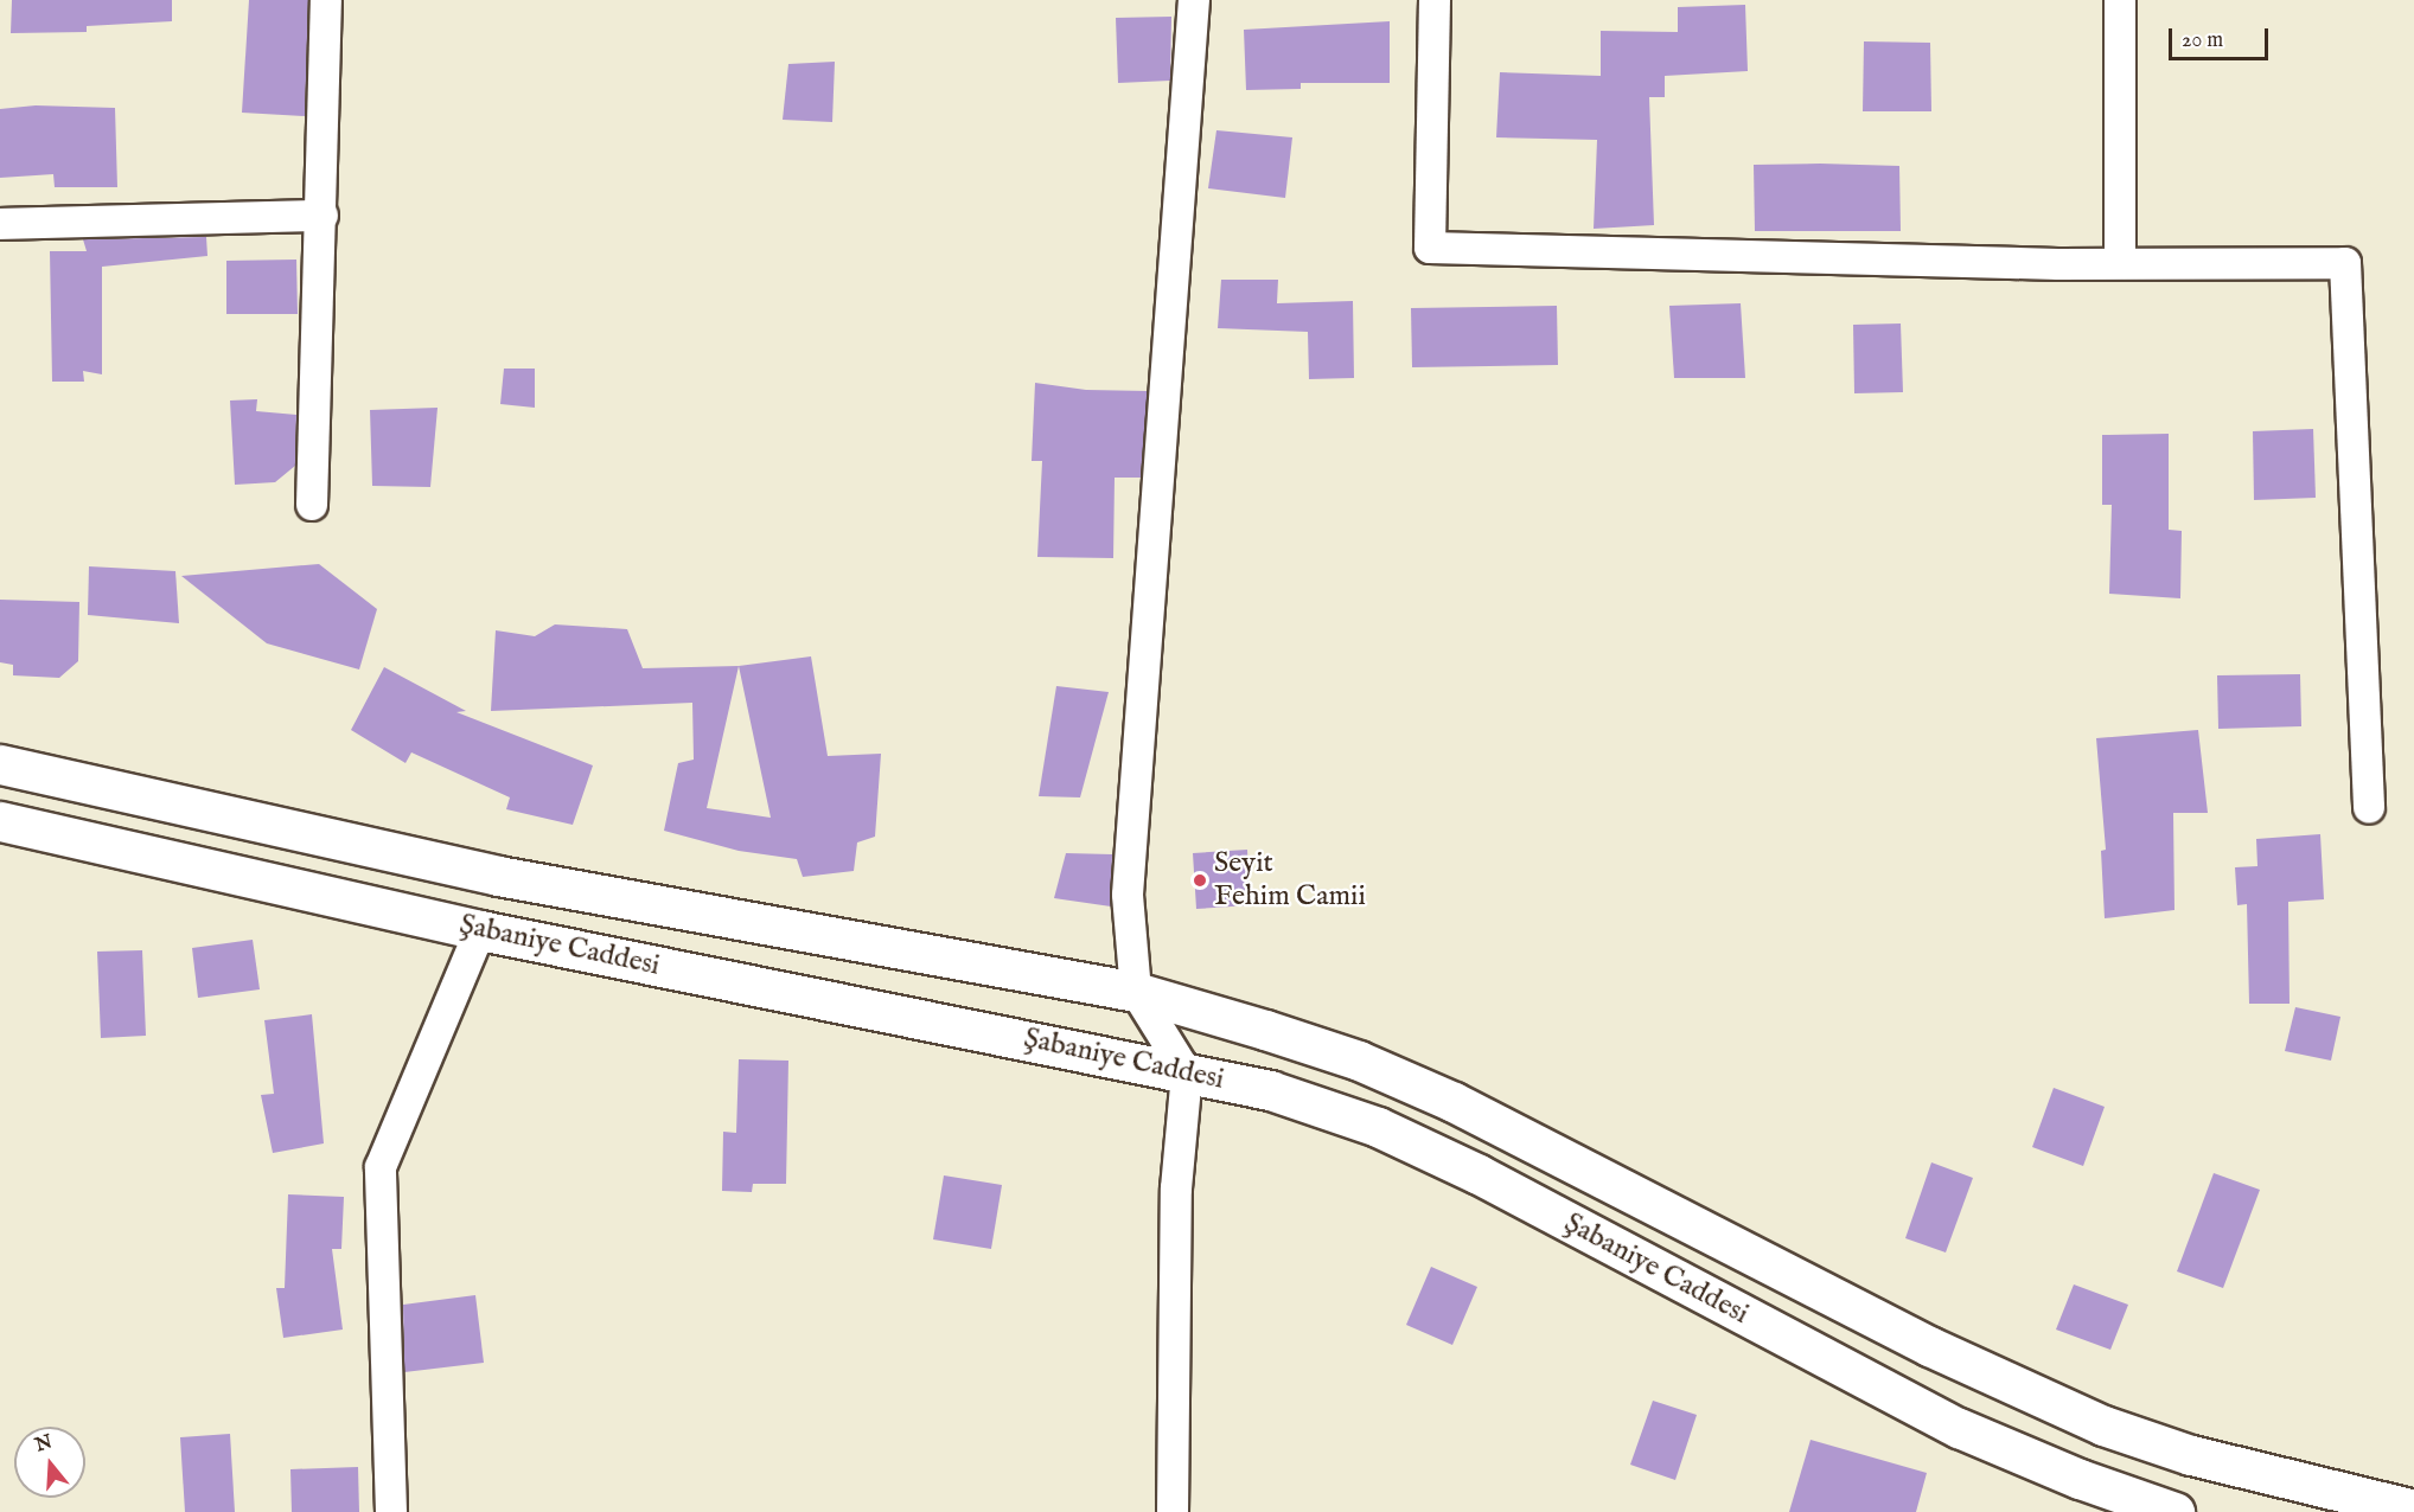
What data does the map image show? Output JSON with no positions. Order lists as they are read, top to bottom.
{
  "streets": {
    "highway": ["Şabaniye Caddesi"]
  },
  "places": ["Seyit Fehim Camii"],
  "scale_bar": "20 m",
  "north": "top"
}
